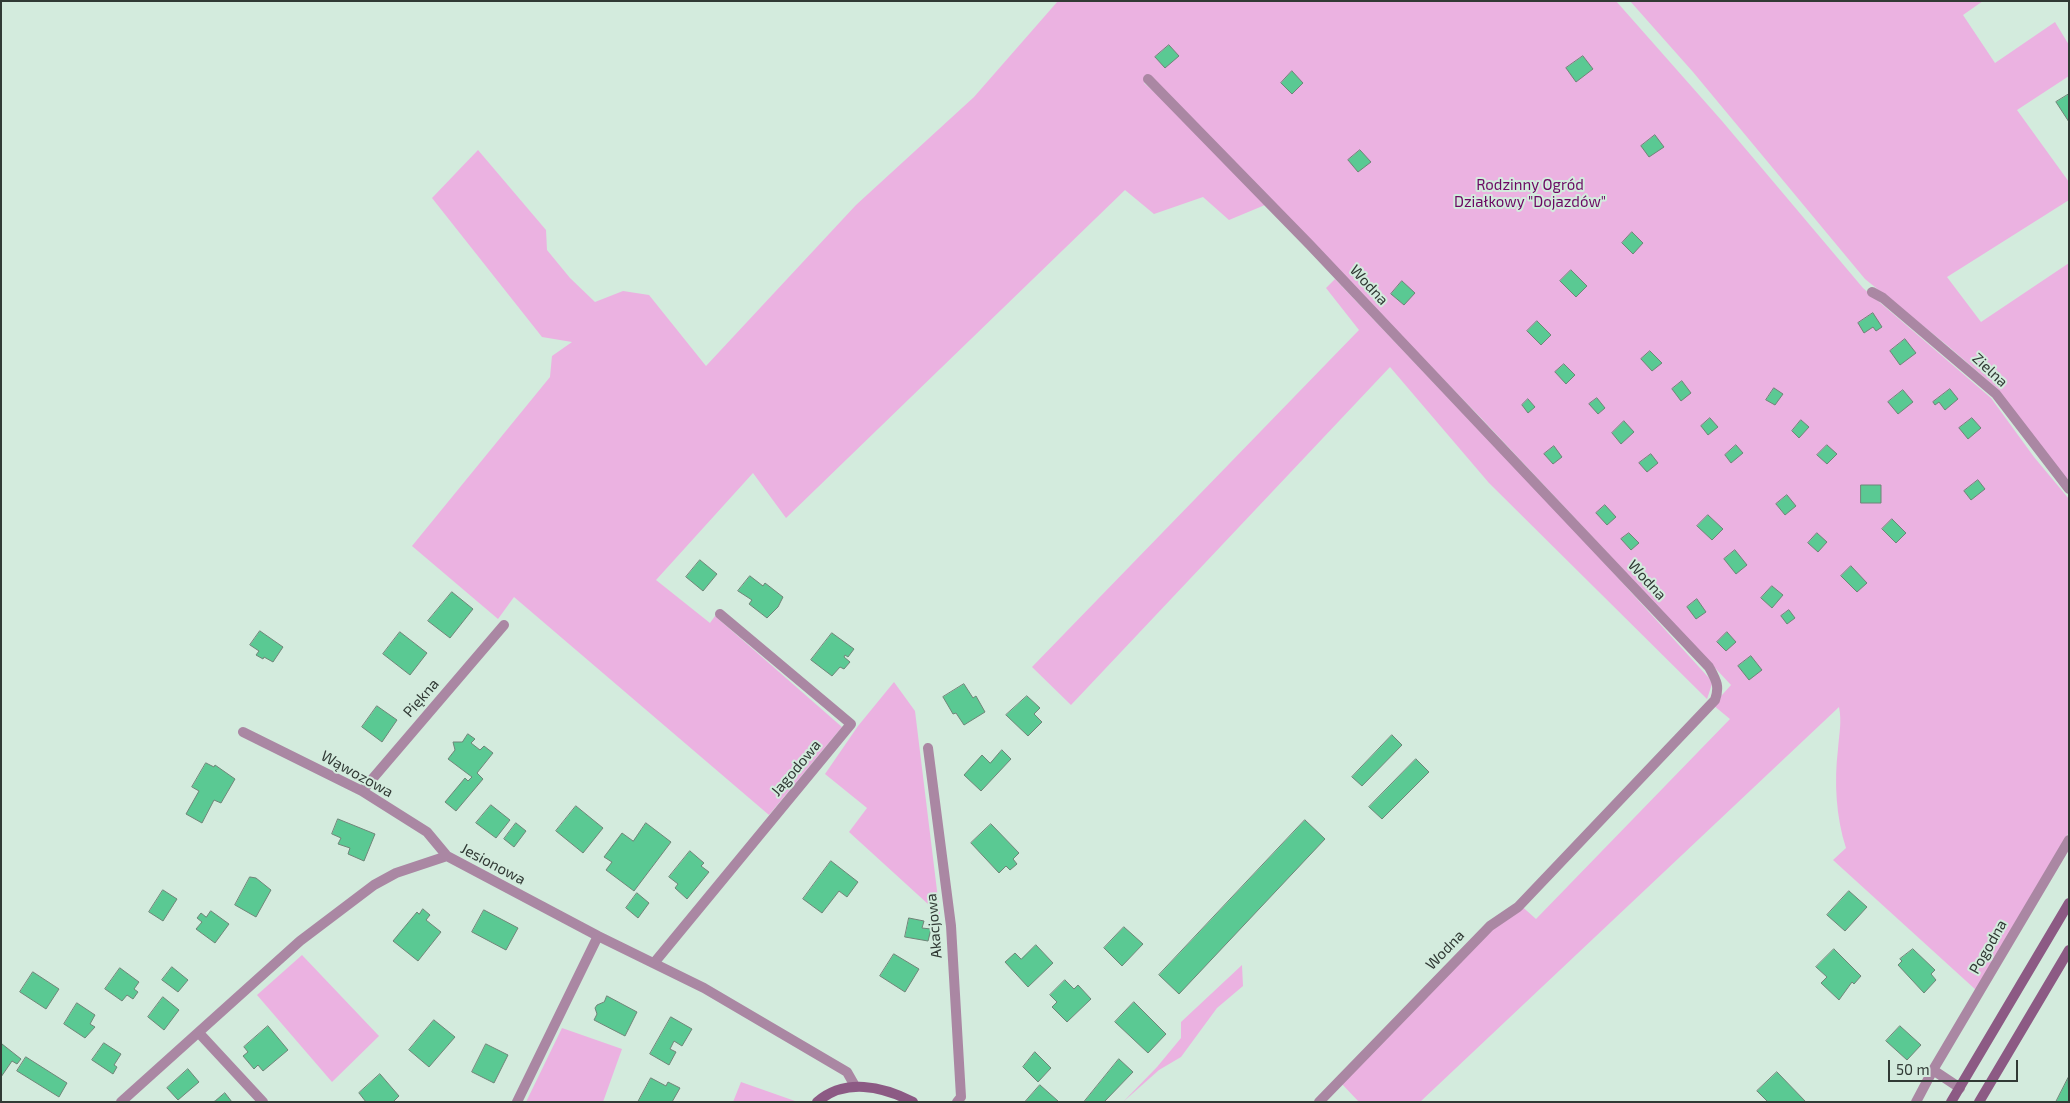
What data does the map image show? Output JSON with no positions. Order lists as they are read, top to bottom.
{
  "streets": {
    "street": [
      "Wodna",
      "Zielna",
      "Piękna",
      "Jagodowa",
      "Wąwozowa",
      "Jesionowa",
      "Akacjowa",
      "Pogodna"
    ]
  },
  "crossings": [
    ["Piękna", "Wąwozowa"],
    ["Jagodowa", "Jesionowa"],
    ["Wąwozowa", "Jesionowa"]
  ],
  "parks": ["Rodzinny Ogród Działkowy \"Dojazdów\""],
  "scale_bar": "50 m"
}
